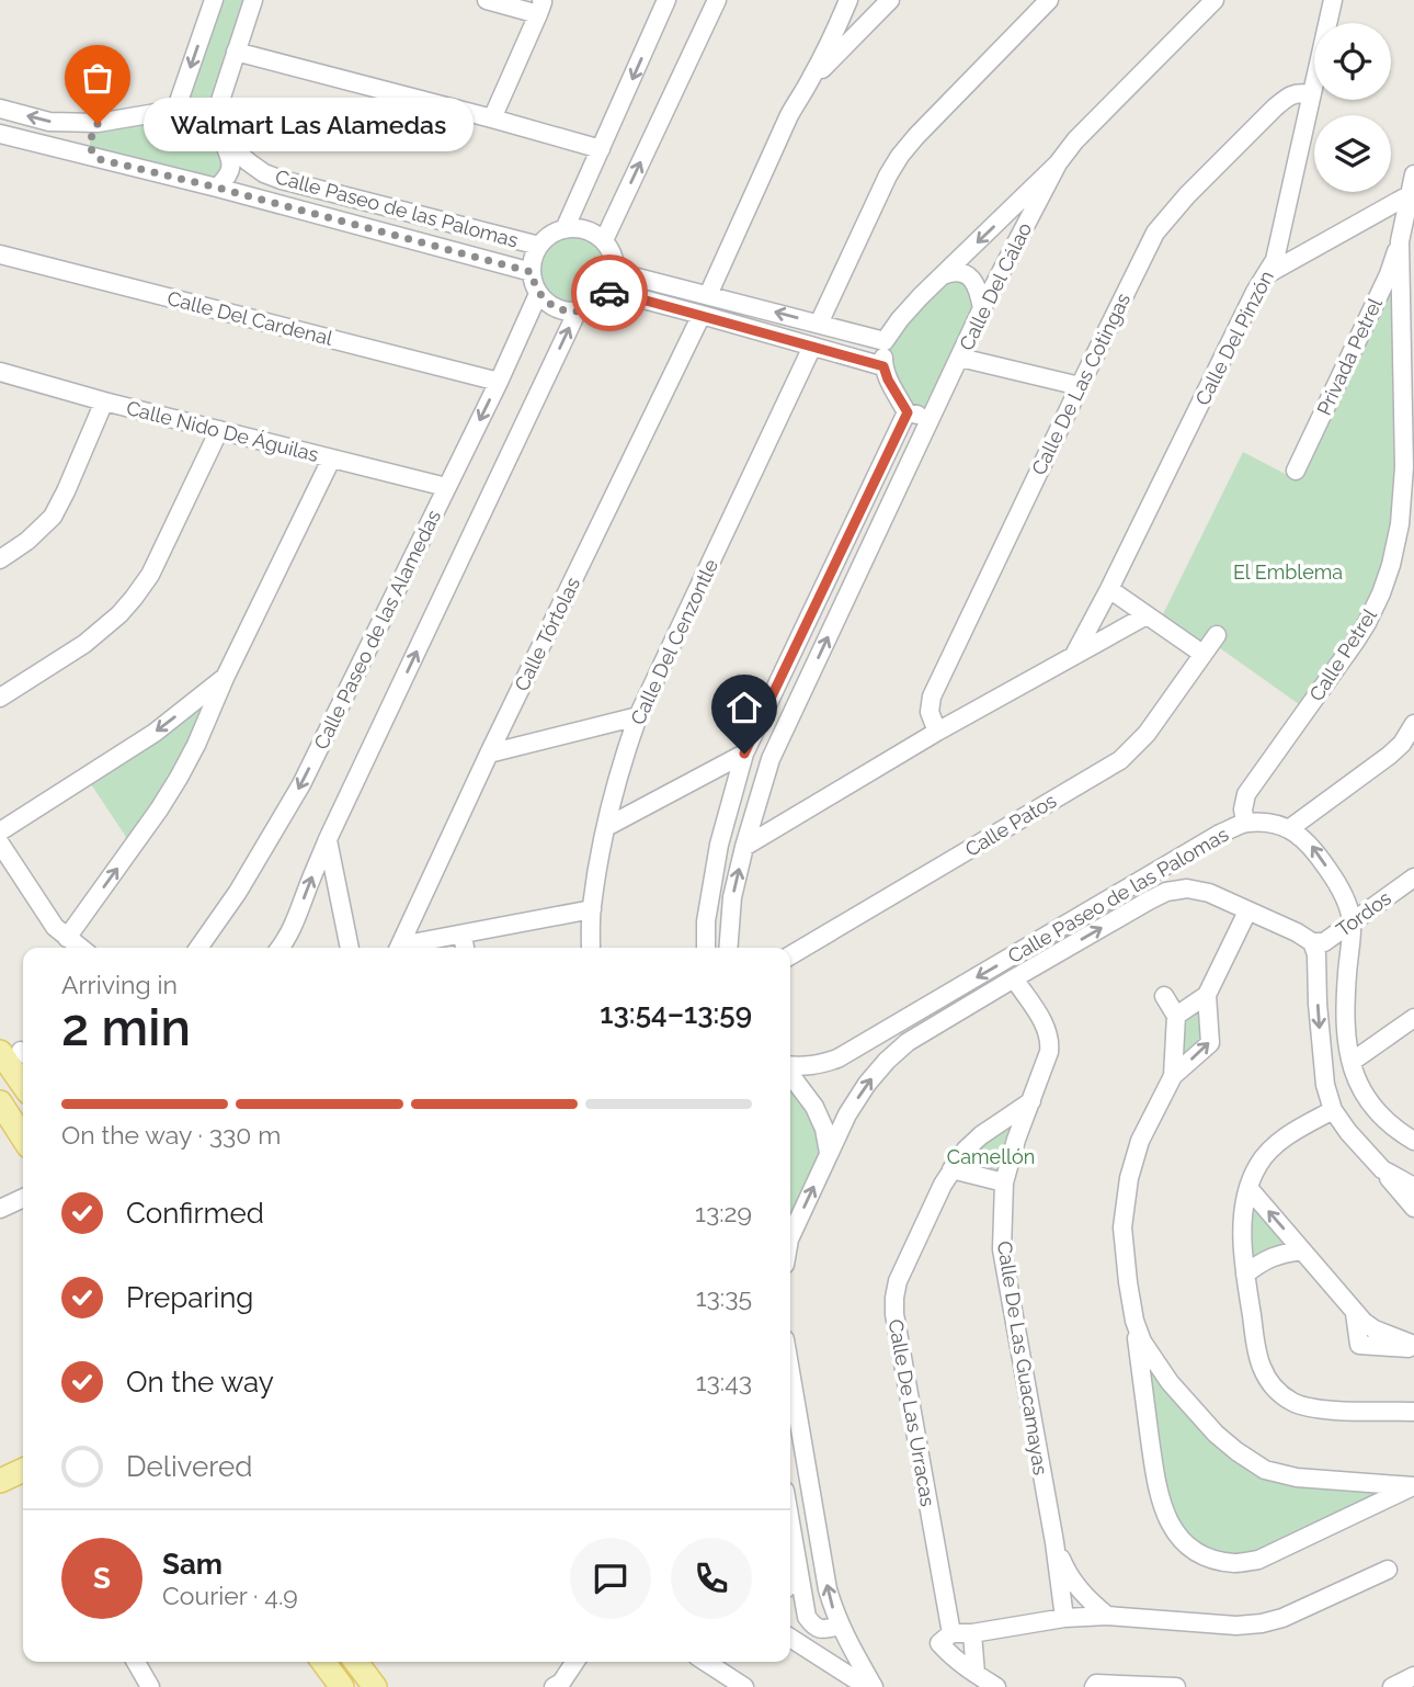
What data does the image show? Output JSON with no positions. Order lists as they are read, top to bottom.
{
  "streets": {
    "street": [
      "Calle Paseo de las Palomas",
      "Calle Del Cálao",
      "Calle Del Cardenal",
      "Calle Del Pinzón",
      "Privada Petrel",
      "Calle De Las Cotingas",
      "Calle Nido De Águilas",
      "Calle Paseo de las Alamedas",
      "Calle Tórtolas",
      "Calle Del Cenzontle",
      "Calle Petrel",
      "Calle Patos",
      "Tordos",
      "Calle De Las Guacamayas",
      "Calle De Las Urracas"
    ]
  },
  "crossings": [
    ["Calle Paseo de las Palomas", "Calle Paseo de las Alamedas"],
    ["Calle Paseo de las Palomas", "Calle Petrel"],
    ["Calle Paseo de las Palomas", "Tordos"],
    ["Calle Del Cardenal", "Calle Paseo de las Alamedas"],
    ["Calle Del Pinzón", "Calle De Las Cotingas"],
    ["Privada Petrel", "Calle Petrel"],
    ["Calle Nido De Águilas", "Calle Paseo de las Alamedas"],
    ["Calle De Las Guacamayas", "Calle De Las Urracas"]
  ],
  "parks": ["El Emblema", "Camellón"],
  "places": ["Walmart Las Alamedas"],
  "page": {
    "bubble": "Walmart Las Alamedas",
    "heading": ["2 min", "Arriving in", "13:54–13:59"],
    "panel": ["Sam", "Courier · 4.9"],
    "bar": "On the way · 330 m",
    "list": [
      ["Confirmed", "13:29"],
      ["Preparing", "13:35"],
      ["On the way", "13:43"],
      "Delivered"
    ],
    "round": "S"
  }
}
